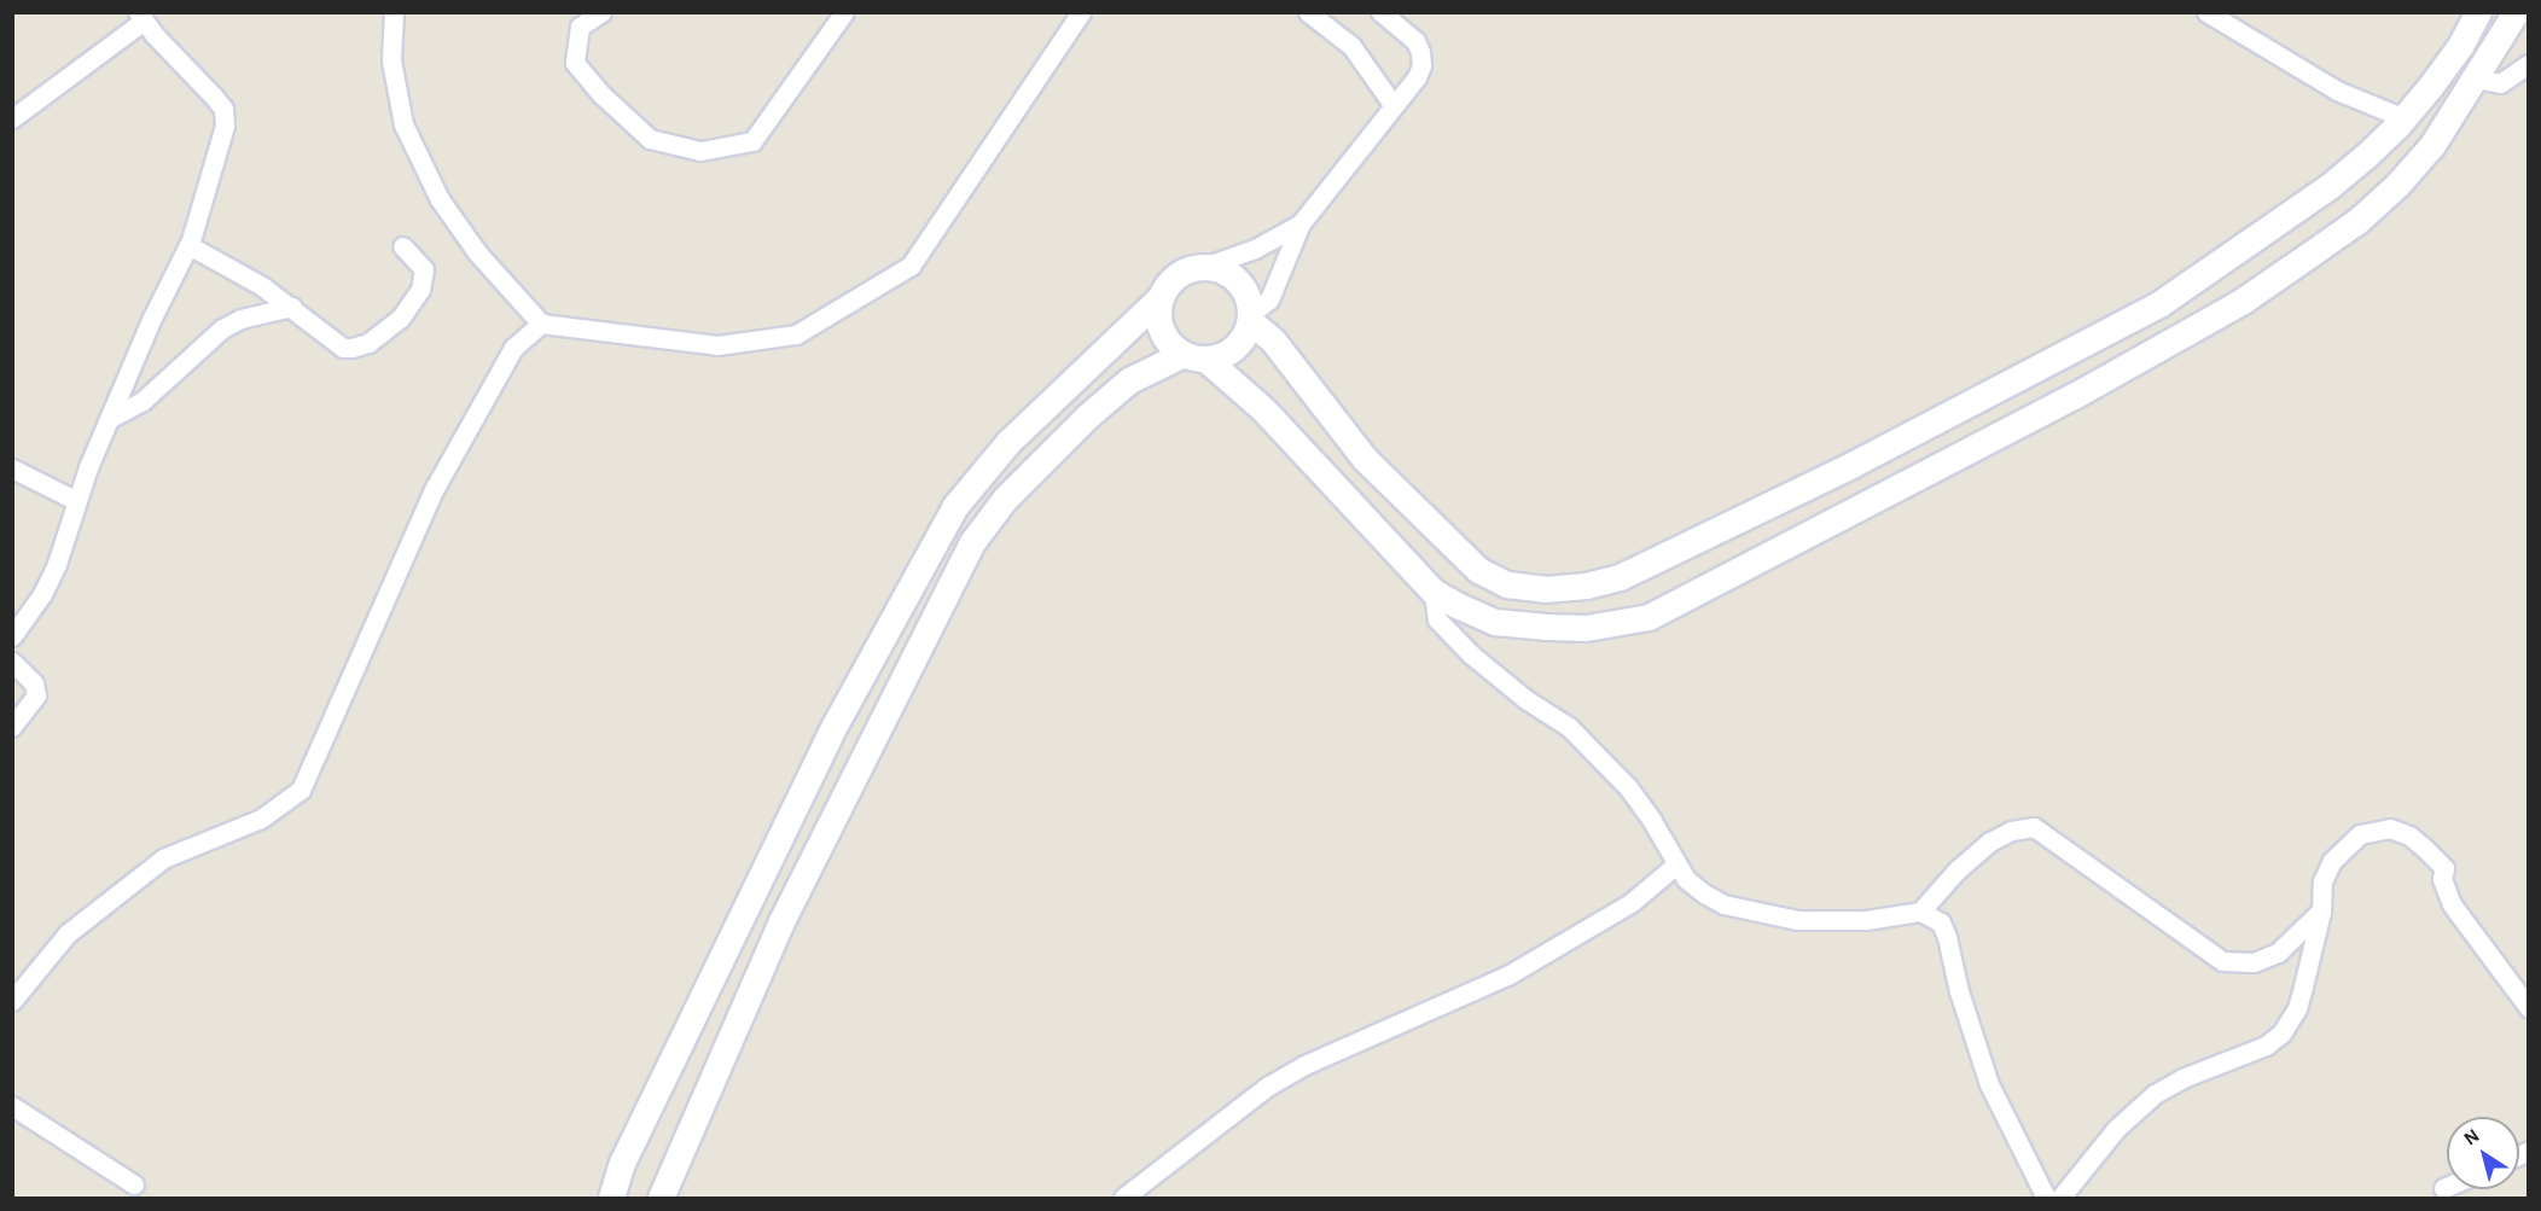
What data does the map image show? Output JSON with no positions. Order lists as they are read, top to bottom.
{
  "north": "top left"
}
